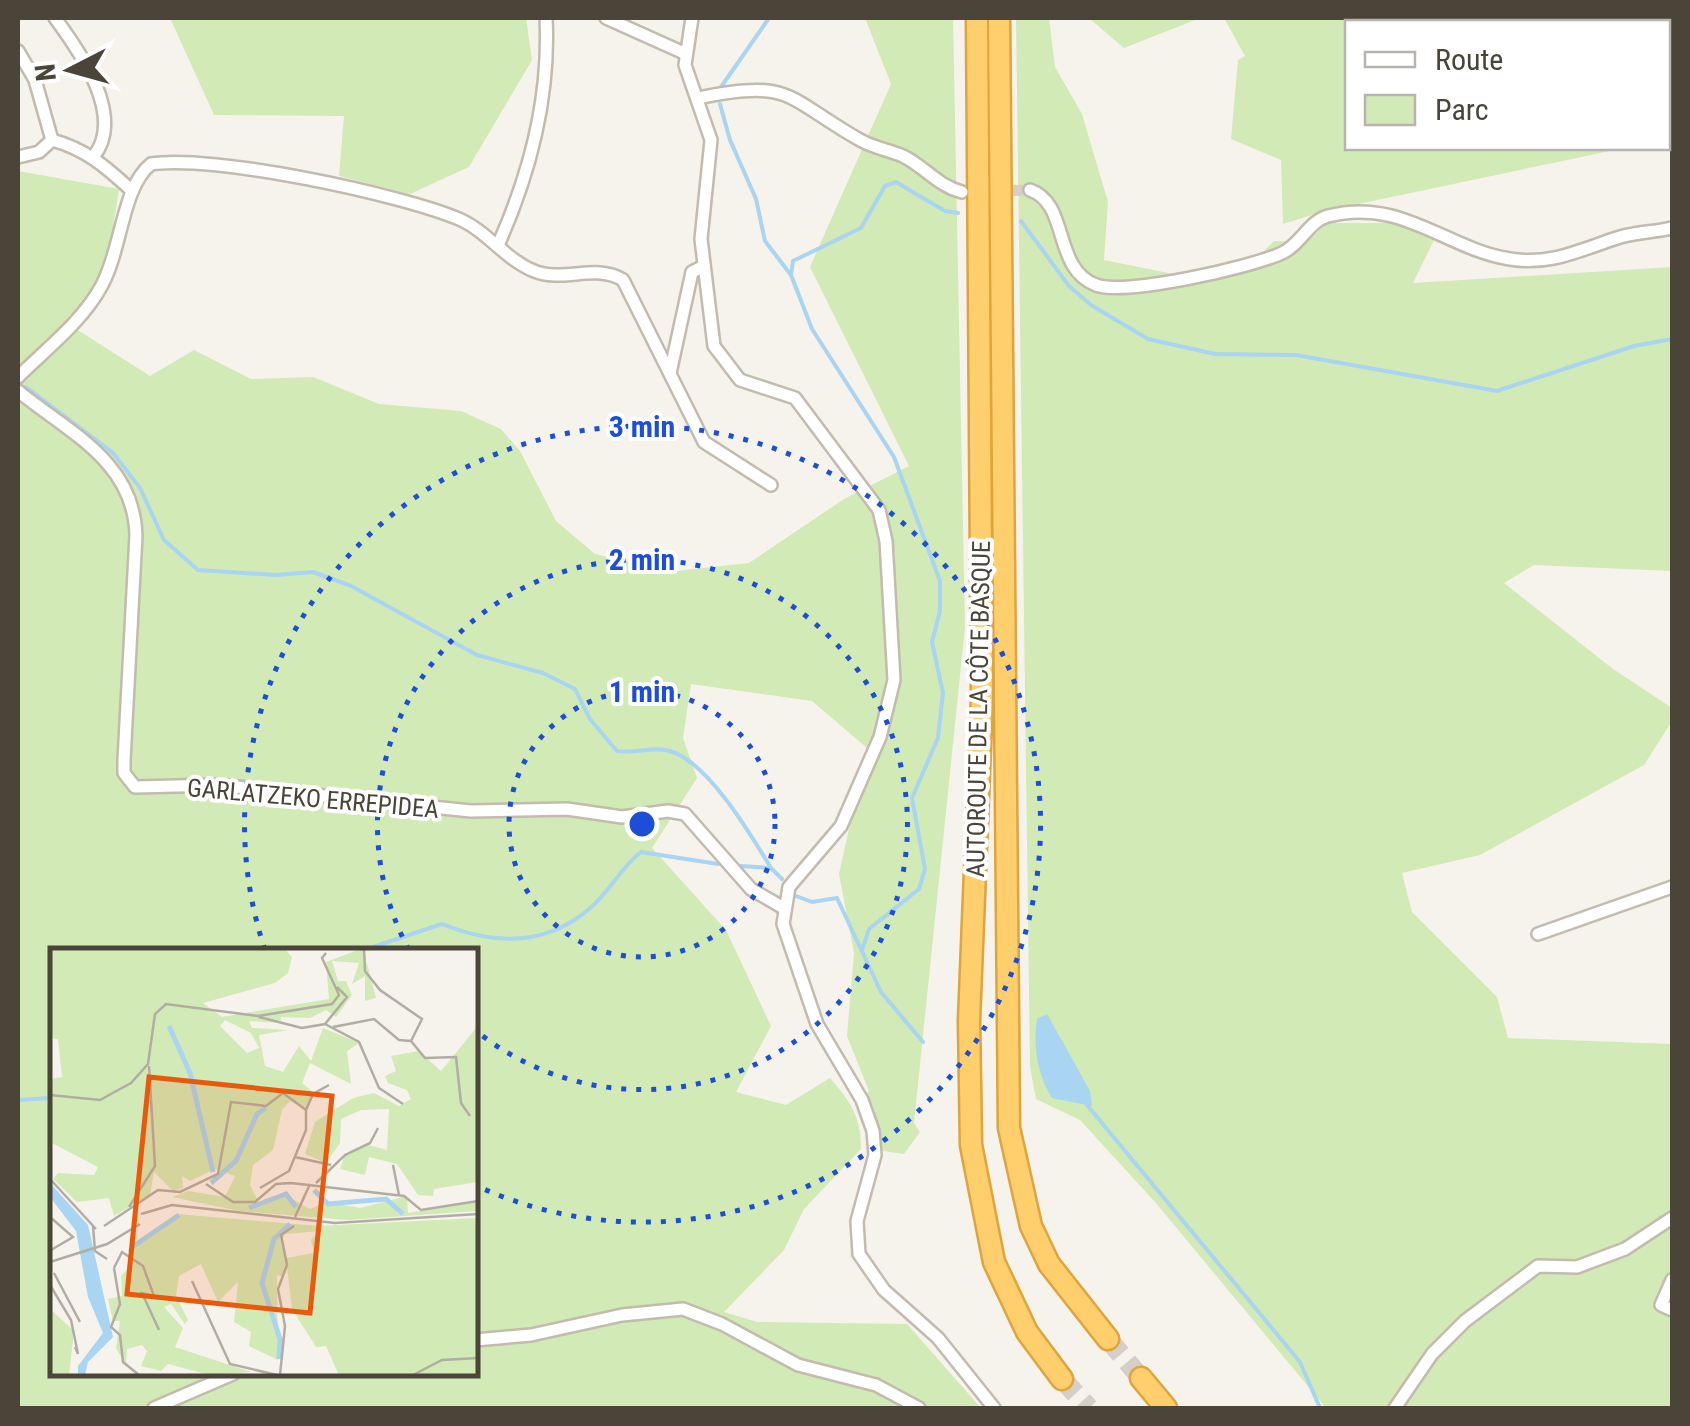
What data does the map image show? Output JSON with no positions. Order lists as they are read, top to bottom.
{
  "streets": {
    "highway": ["AUTOROUTE DE LA CÔTE BASQUE"],
    "street": ["GARLATZEKO ERREPIDEA"]
  },
  "legend": ["Route", "Parc"],
  "north": "left",
  "rings": ["3 min", "2 min", "1 min"]
}
